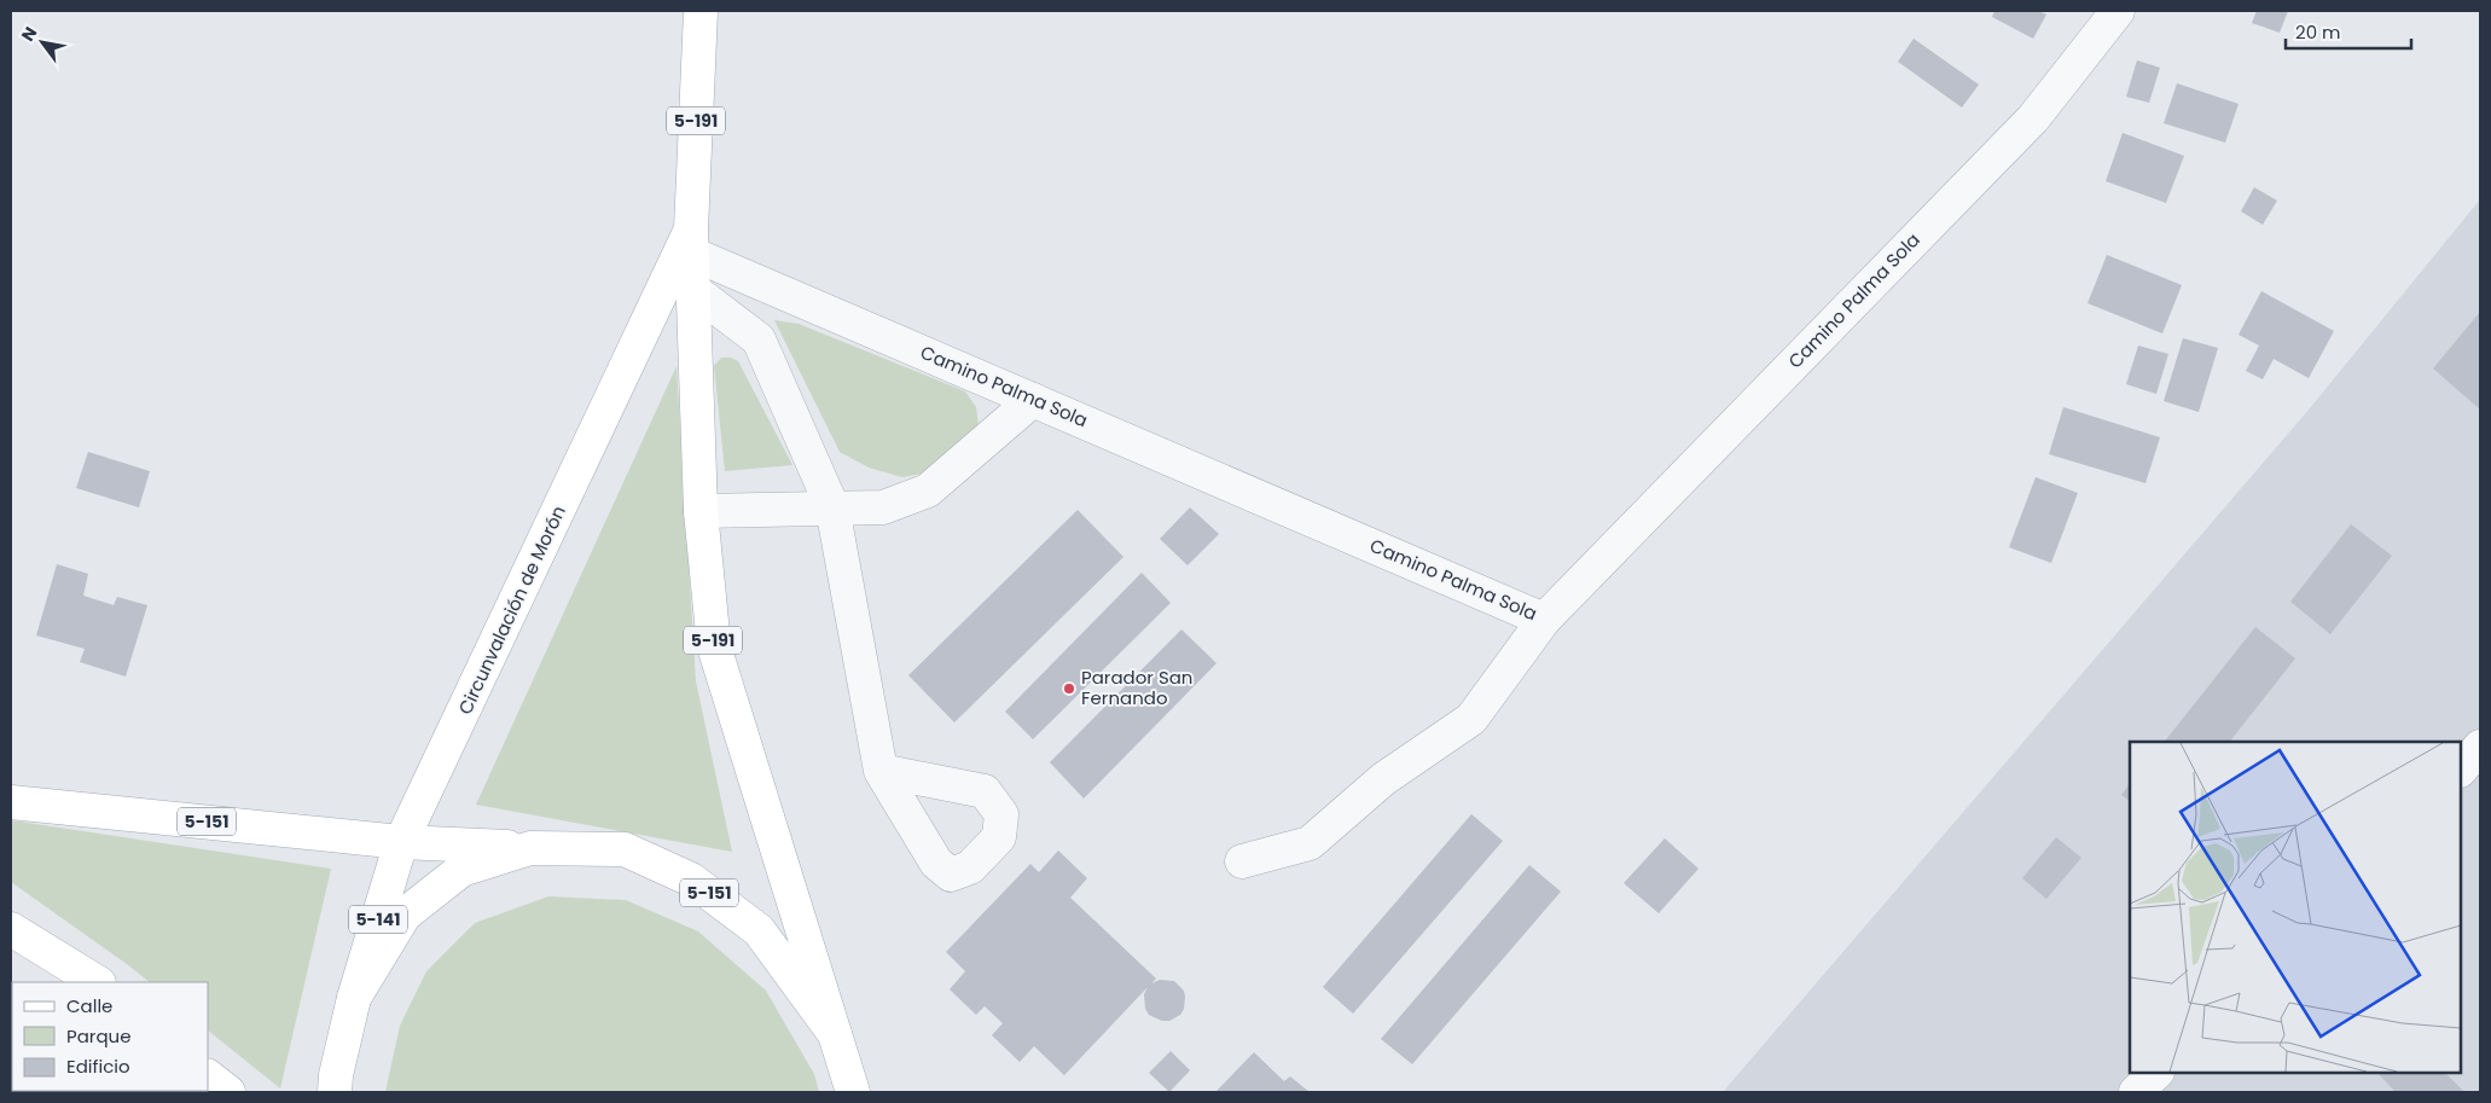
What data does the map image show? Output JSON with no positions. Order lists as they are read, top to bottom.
{
  "streets": {
    "main road": [
      "5-191",
      "Circunvalación de Morón",
      "5-151",
      "5-141"
    ],
    "street": ["Camino Palma Sola"]
  },
  "crossings": [
    ["Camino Palma Sola", "Circunvalación de Morón"],
    ["Circunvalación de Morón", "5-151"],
    ["Circunvalación de Morón", "5-141"]
  ],
  "places": ["Parador San Fernando"],
  "legend": ["Calle", "Parque", "Edificio"],
  "scale_bar": "20 m",
  "north": "top left"
}
